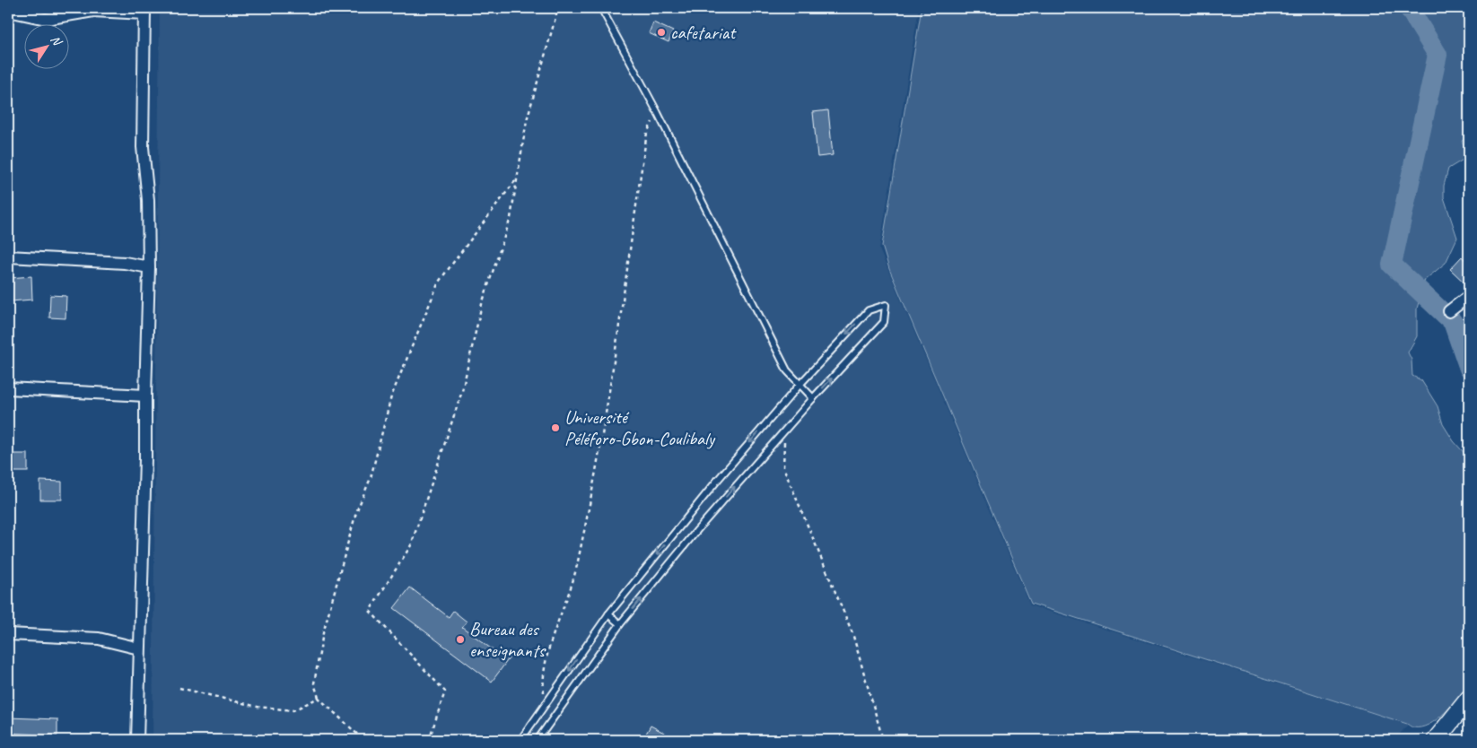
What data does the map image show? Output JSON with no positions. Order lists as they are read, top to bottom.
{
  "places": ["cafetariat", "Université Péléforo-Gbon-Coulibaly", "Bureau des enseignants"],
  "north": "top right"
}
